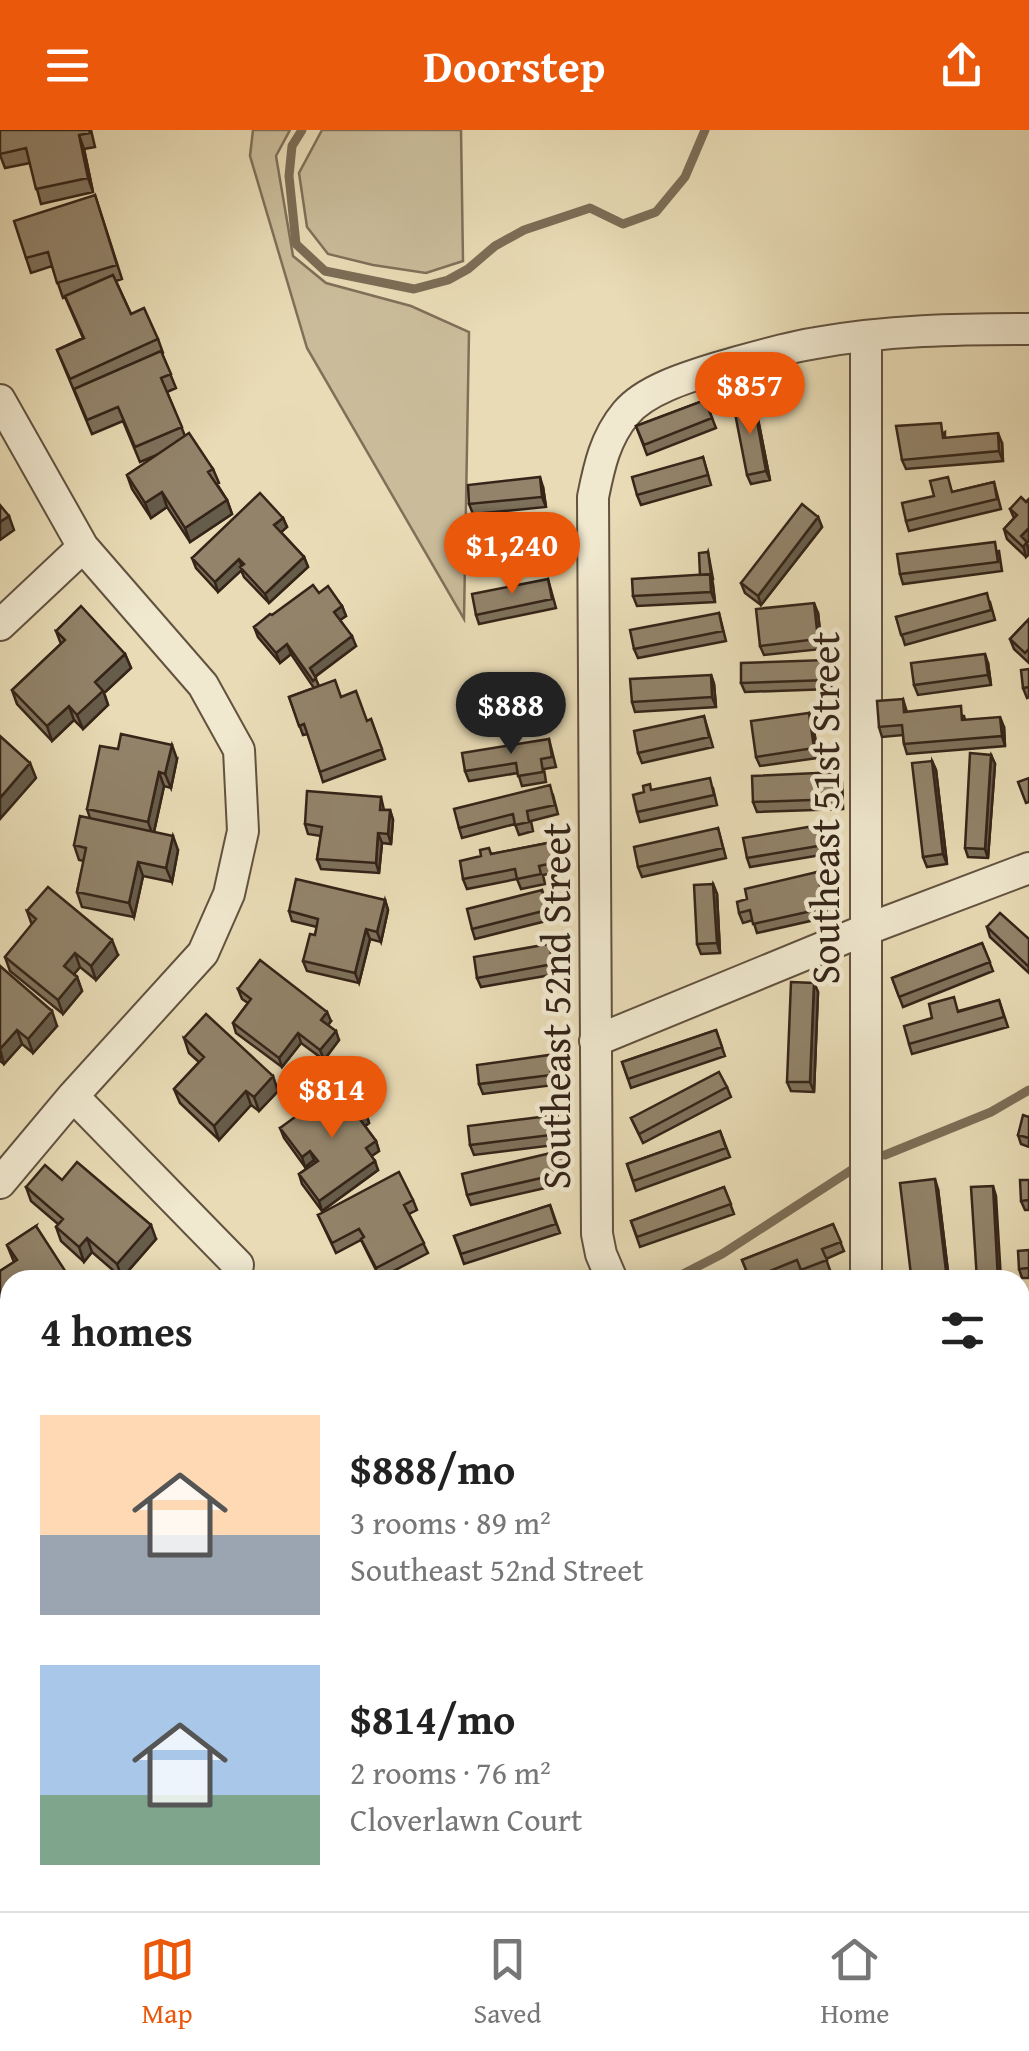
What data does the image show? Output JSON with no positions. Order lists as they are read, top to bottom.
{
  "streets": {
    "street": ["Southeast 51st Street", "Southeast 52nd Street"]
  },
  "crossings": [
    ["Southeast 51st Street", "Southeast 52nd Street"]
  ],
  "page": {
    "header": "Doorstep",
    "price": [
      "$857",
      "$1,240",
      "$888",
      "$814"
    ],
    "heading": "4 homes",
    "list": [
      {
        "name": "$888/mo",
        "note": "3 rooms · 89 m² · Southeast 52nd Street"
      },
      {
        "name": "$814/mo",
        "note": "2 rooms · 76 m² · Cloverlawn Court"
      }
    ],
    "tabs": ["Map", "Saved", "Home"]
  }
}
